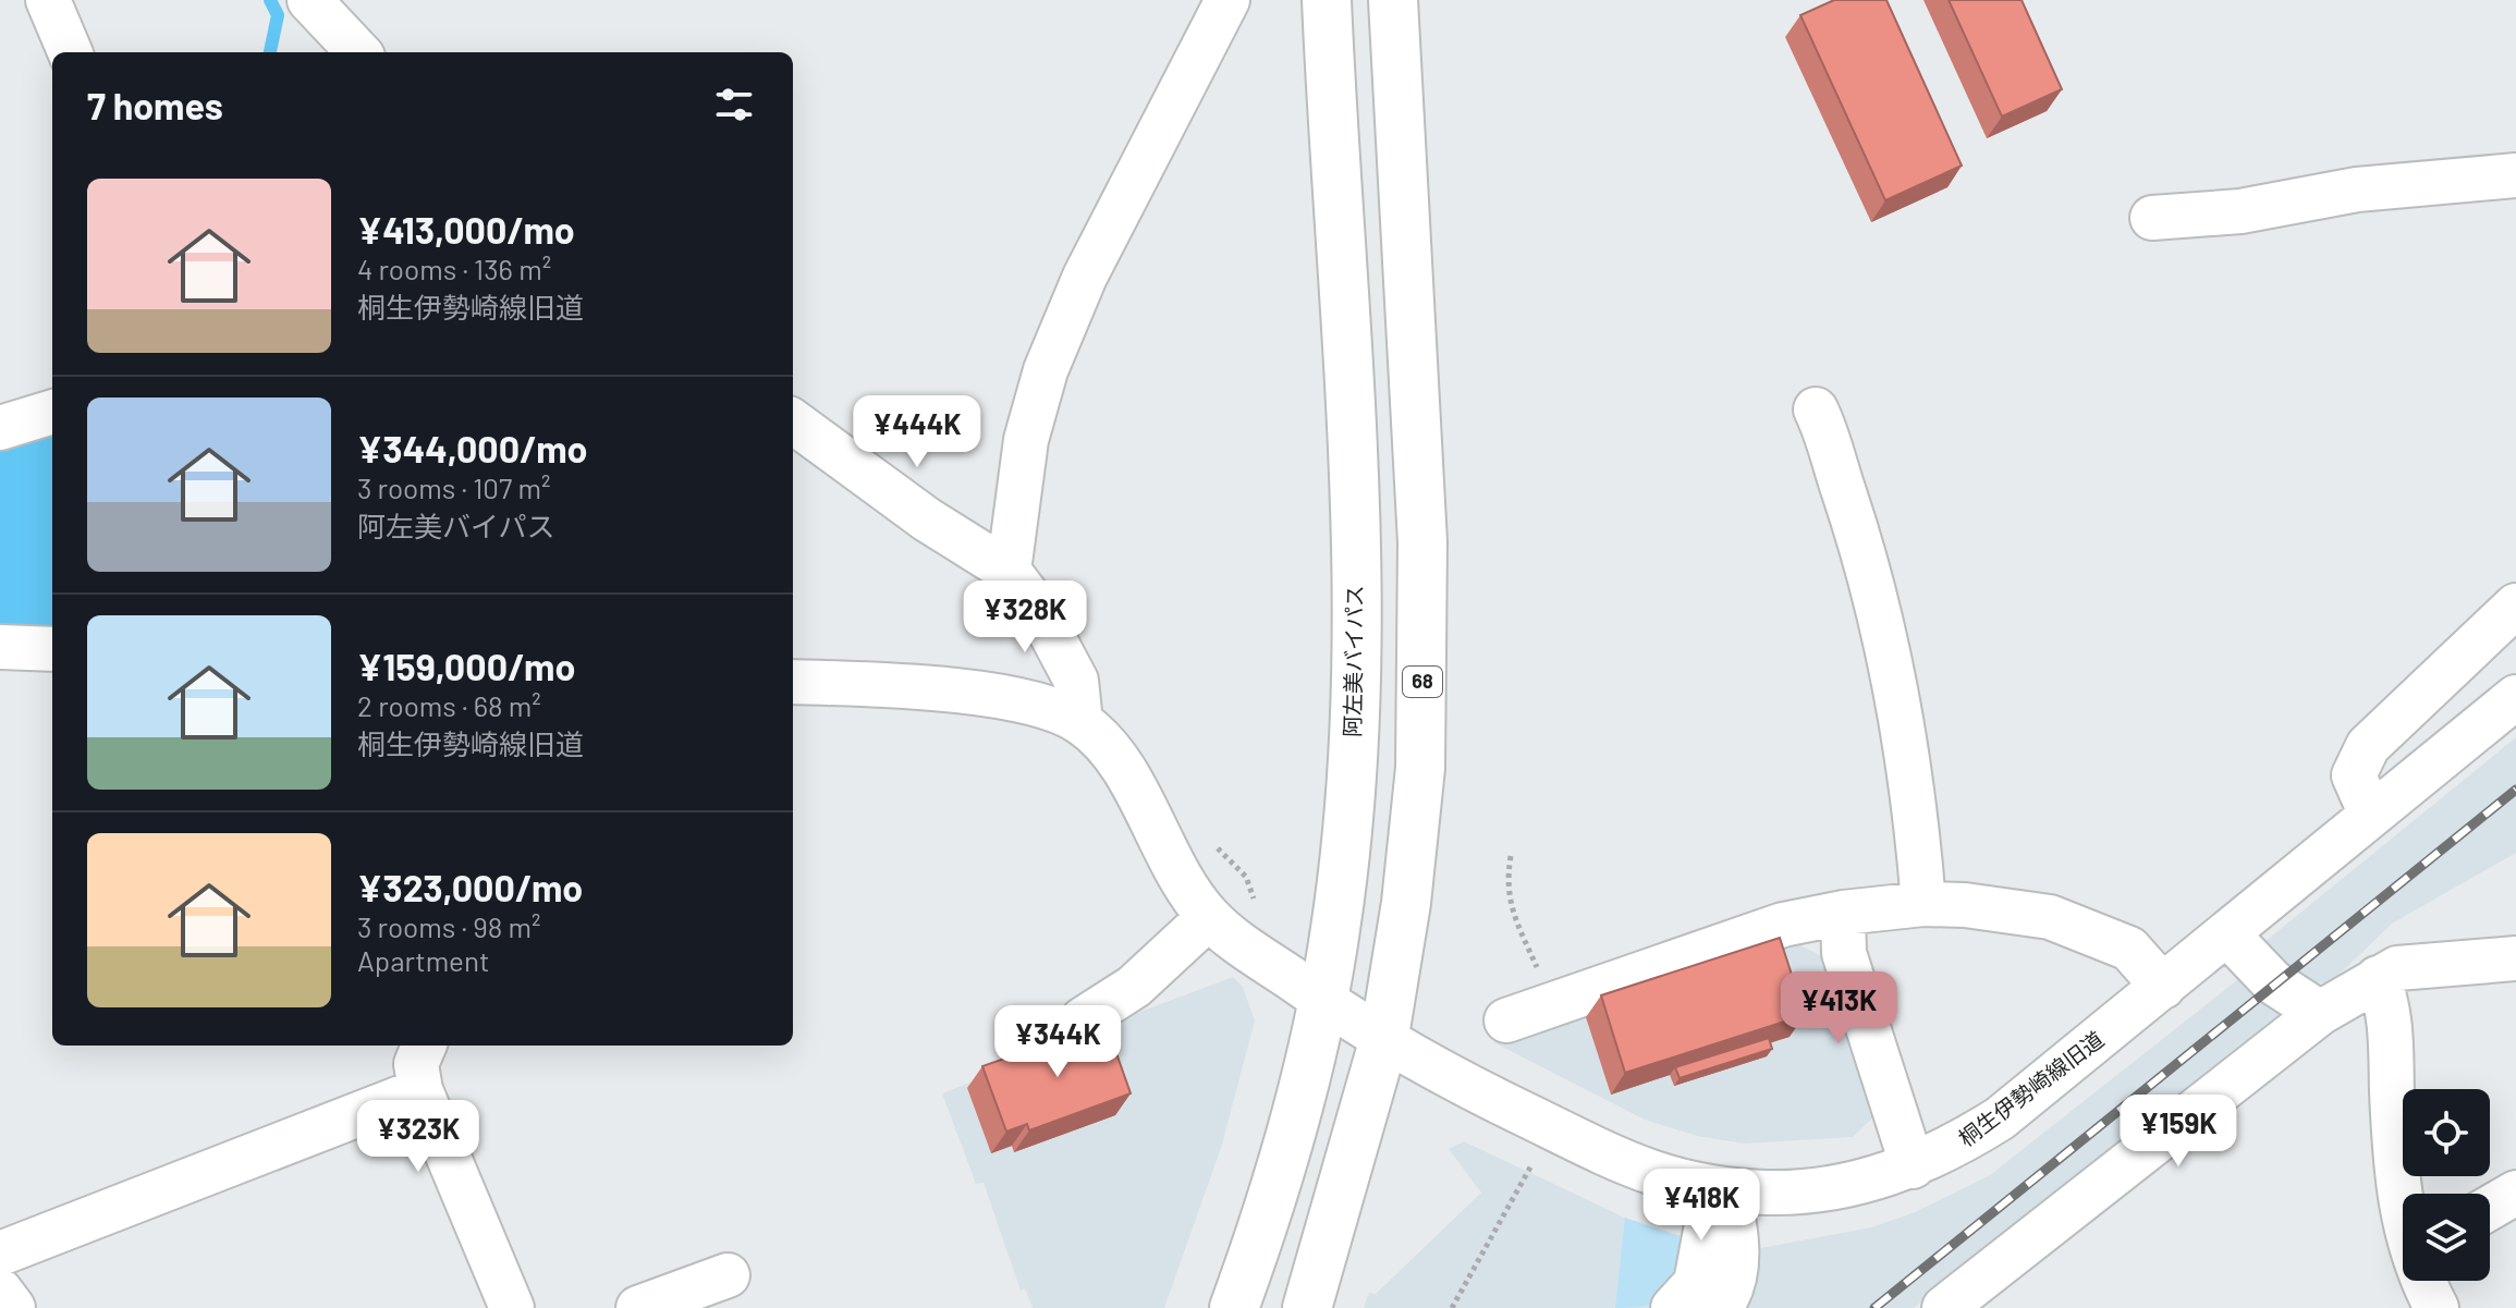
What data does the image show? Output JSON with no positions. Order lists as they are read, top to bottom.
{
  "streets": {
    "main road": ["阿左美バイパス", "68"],
    "street": ["桐生伊勢崎線旧道"]
  },
  "crossings": [
    ["阿左美バイパス", "桐生伊勢崎線旧道"],
    ["68", "桐生伊勢崎線旧道"]
  ],
  "page": {
    "heading": "7 homes",
    "list": [
      {
        "name": "¥413,000/mo",
        "note": "4 rooms · 136 m² · 桐生伊勢崎線旧道"
      },
      {
        "name": "¥344,000/mo",
        "note": "3 rooms · 107 m² · 阿左美バイパス"
      },
      {
        "name": "¥159,000/mo",
        "note": "2 rooms · 68 m² · 桐生伊勢崎線旧道"
      },
      {
        "name": "¥323,000/mo",
        "note": "3 rooms · 98 m² · Apartment"
      }
    ],
    "price": [
      "¥444K",
      "¥328K",
      "¥413K",
      "¥344K",
      "¥159K",
      "¥323K",
      "¥418K"
    ]
  }
}
